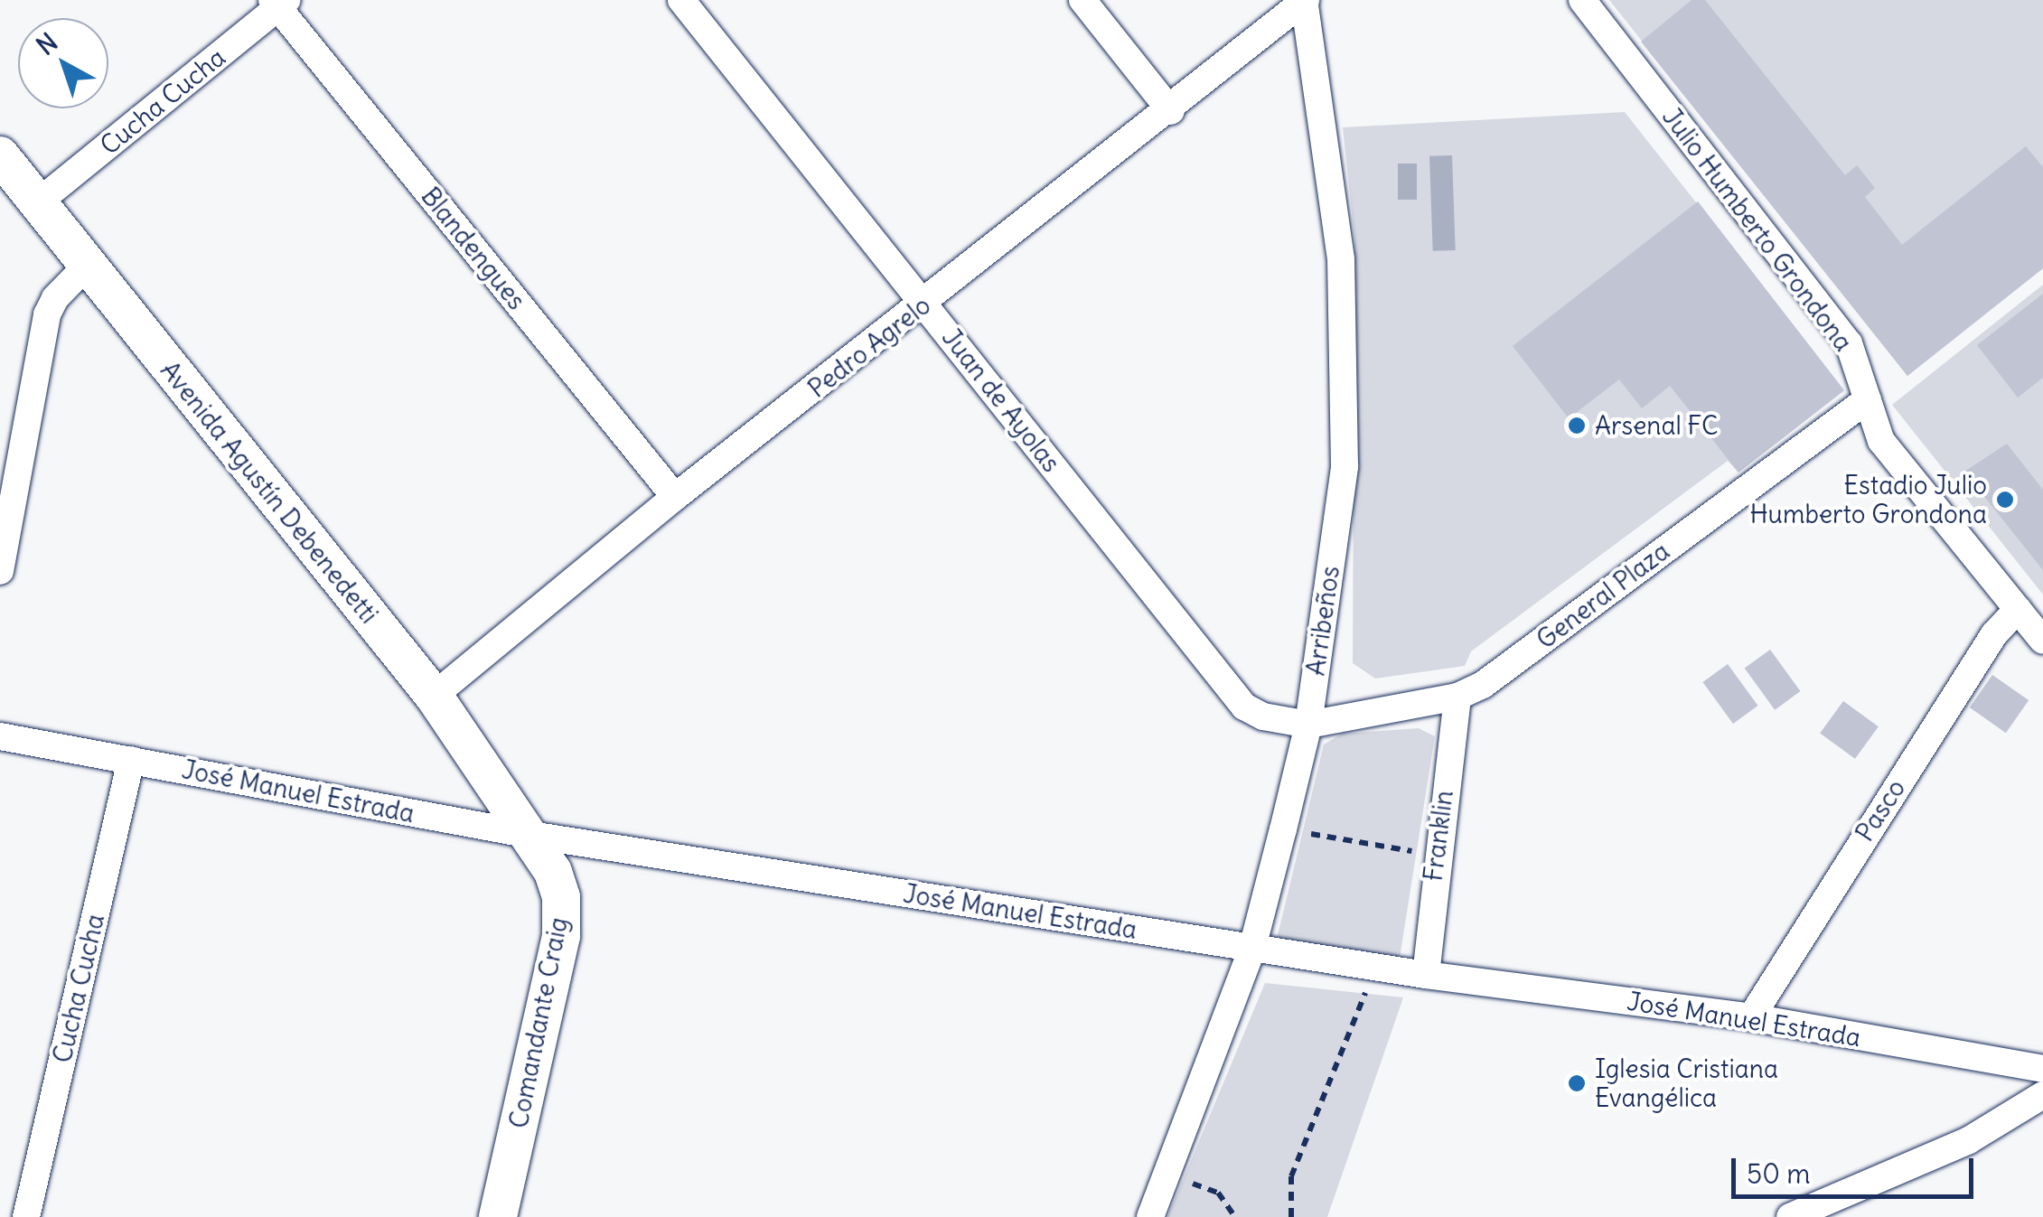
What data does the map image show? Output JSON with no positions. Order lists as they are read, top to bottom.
{
  "streets": {
    "main road": ["Avenida Agustín Debenedetti", "Comandante Craig"],
    "street": [
      "Cucha Cucha",
      "Julio Humberto Grondona",
      "Blandengues",
      "Pedro Agrelo",
      "Juan de Ayolas",
      "General Plaza",
      "Arribeños",
      "José Manuel Estrada",
      "Pasco",
      "Franklin"
    ]
  },
  "crossings": [
    ["Cucha Cucha", "Blandengues"],
    ["Cucha Cucha", "Avenida Agustín Debenedetti"],
    ["Cucha Cucha", "José Manuel Estrada"],
    ["Julio Humberto Grondona", "General Plaza"],
    ["Julio Humberto Grondona", "Pasco"],
    ["Blandengues", "Pedro Agrelo"],
    ["Pedro Agrelo", "Juan de Ayolas"],
    ["Pedro Agrelo", "Avenida Agustín Debenedetti"],
    ["Pedro Agrelo", "Arribeños"],
    ["Juan de Ayolas", "General Plaza"],
    ["Juan de Ayolas", "Arribeños"],
    ["Avenida Agustín Debenedetti", "José Manuel Estrada"],
    ["Avenida Agustín Debenedetti", "Comandante Craig"],
    ["General Plaza", "Arribeños"],
    ["General Plaza", "Franklin"],
    ["Arribeños", "José Manuel Estrada"],
    ["José Manuel Estrada", "Pasco"],
    ["José Manuel Estrada", "Franklin"],
    ["José Manuel Estrada", "Comandante Craig"]
  ],
  "places": ["Arsenal FC", "Estadio Julio Humberto Grondona", "Iglesia Cristiana Evangélica"],
  "scale_bar": "50 m",
  "north": "top left"
}
